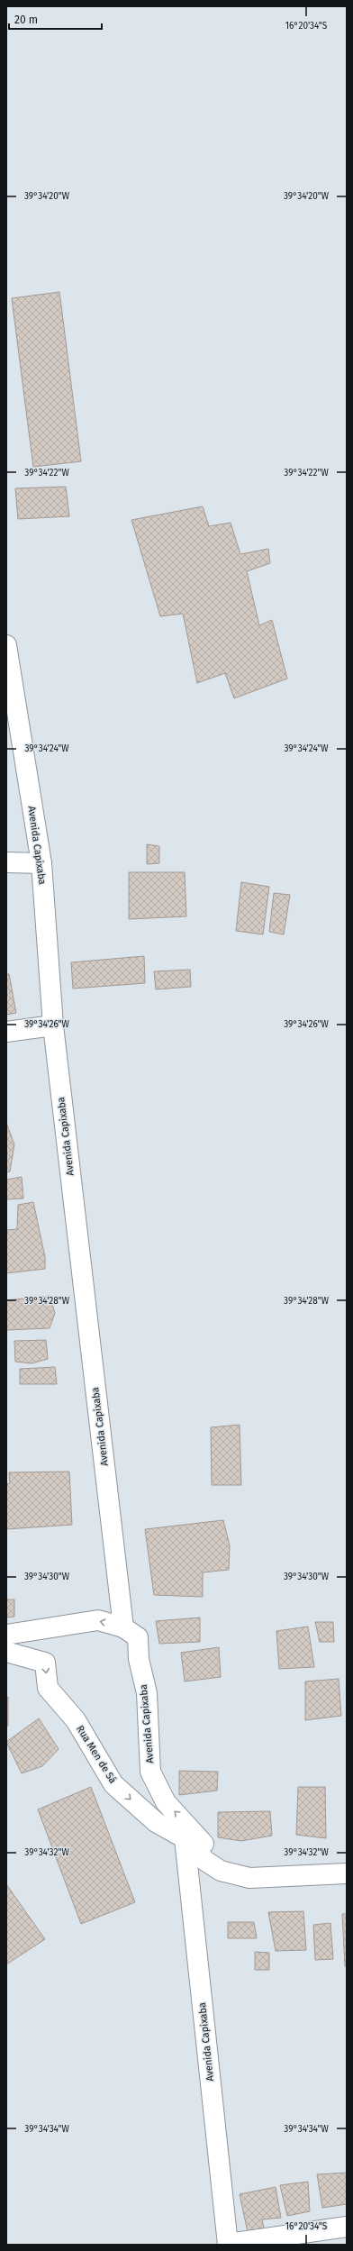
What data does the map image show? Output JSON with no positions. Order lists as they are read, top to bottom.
{
  "streets": {
    "street": ["Avenida Capixaba", "Rua Men de Sá"]
  },
  "crossings": [
    ["Avenida Capixaba", "Rua Men de Sá"]
  ],
  "one_way": ["Rua Men de Sá"],
  "scale_bar": "20 m",
  "coordinates": [
    "16°20'34\"S",
    "39°34'20\"W",
    "39°34'22\"W",
    "39°34'24\"W",
    "39°34'26\"W",
    "39°34'28\"W",
    "39°34'30\"W",
    "39°34'32\"W",
    "39°34'34\"W"
  ]
}
